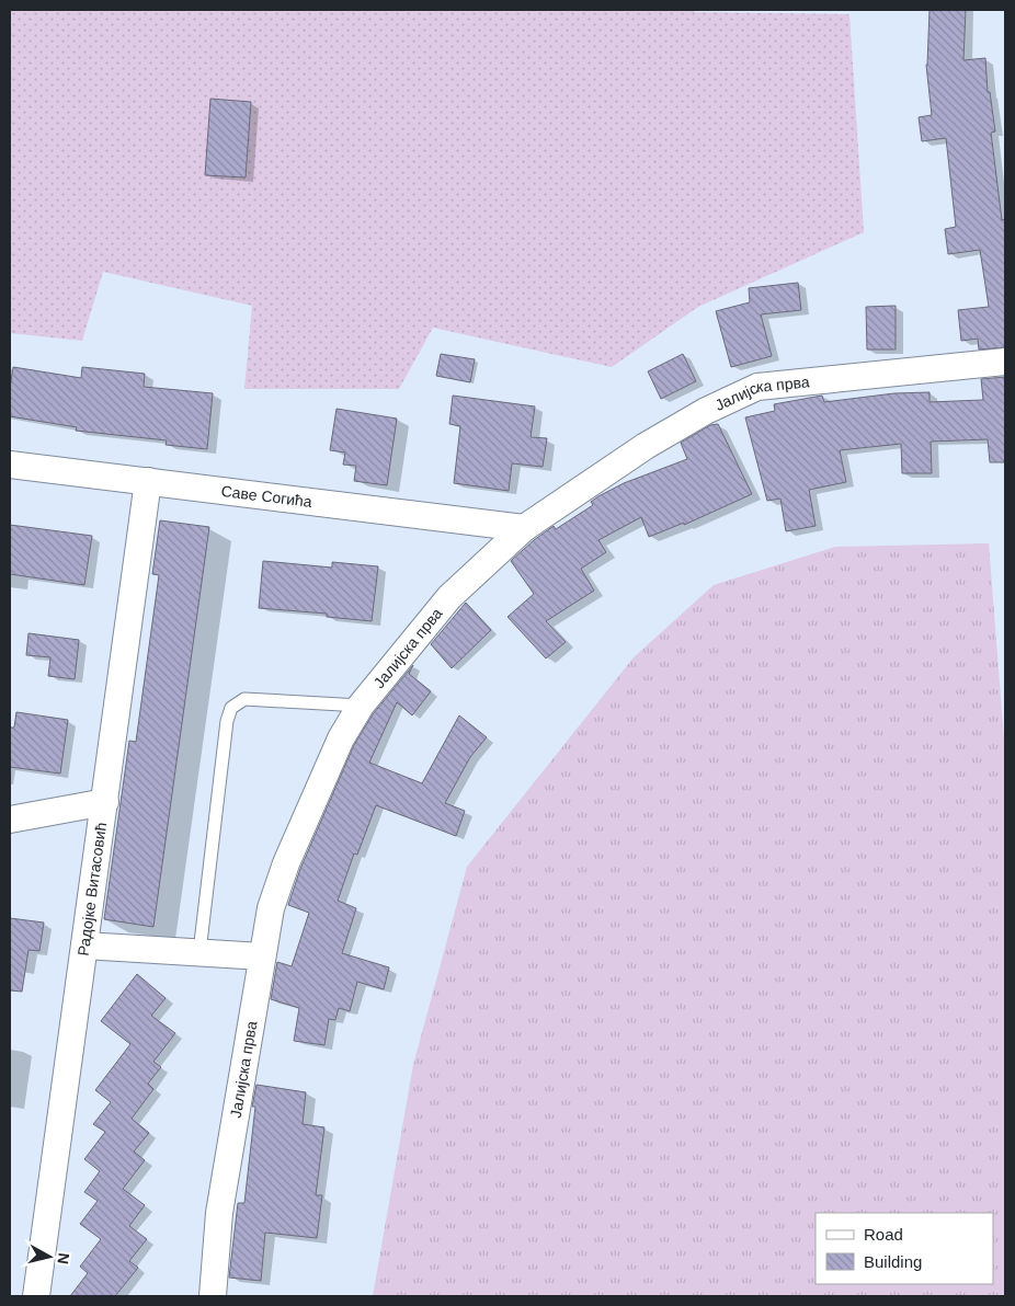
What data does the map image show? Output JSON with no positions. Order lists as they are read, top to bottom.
{
  "streets": {
    "street": ["Јалијска прва", "Саве Согића", "Радојке Витасовић"]
  },
  "crossings": [
    ["Јалијска прва", "Саве Согића"],
    ["Саве Согића", "Радојке Витасовић"]
  ],
  "legend": ["Road", "Building"],
  "north": "right"
}
